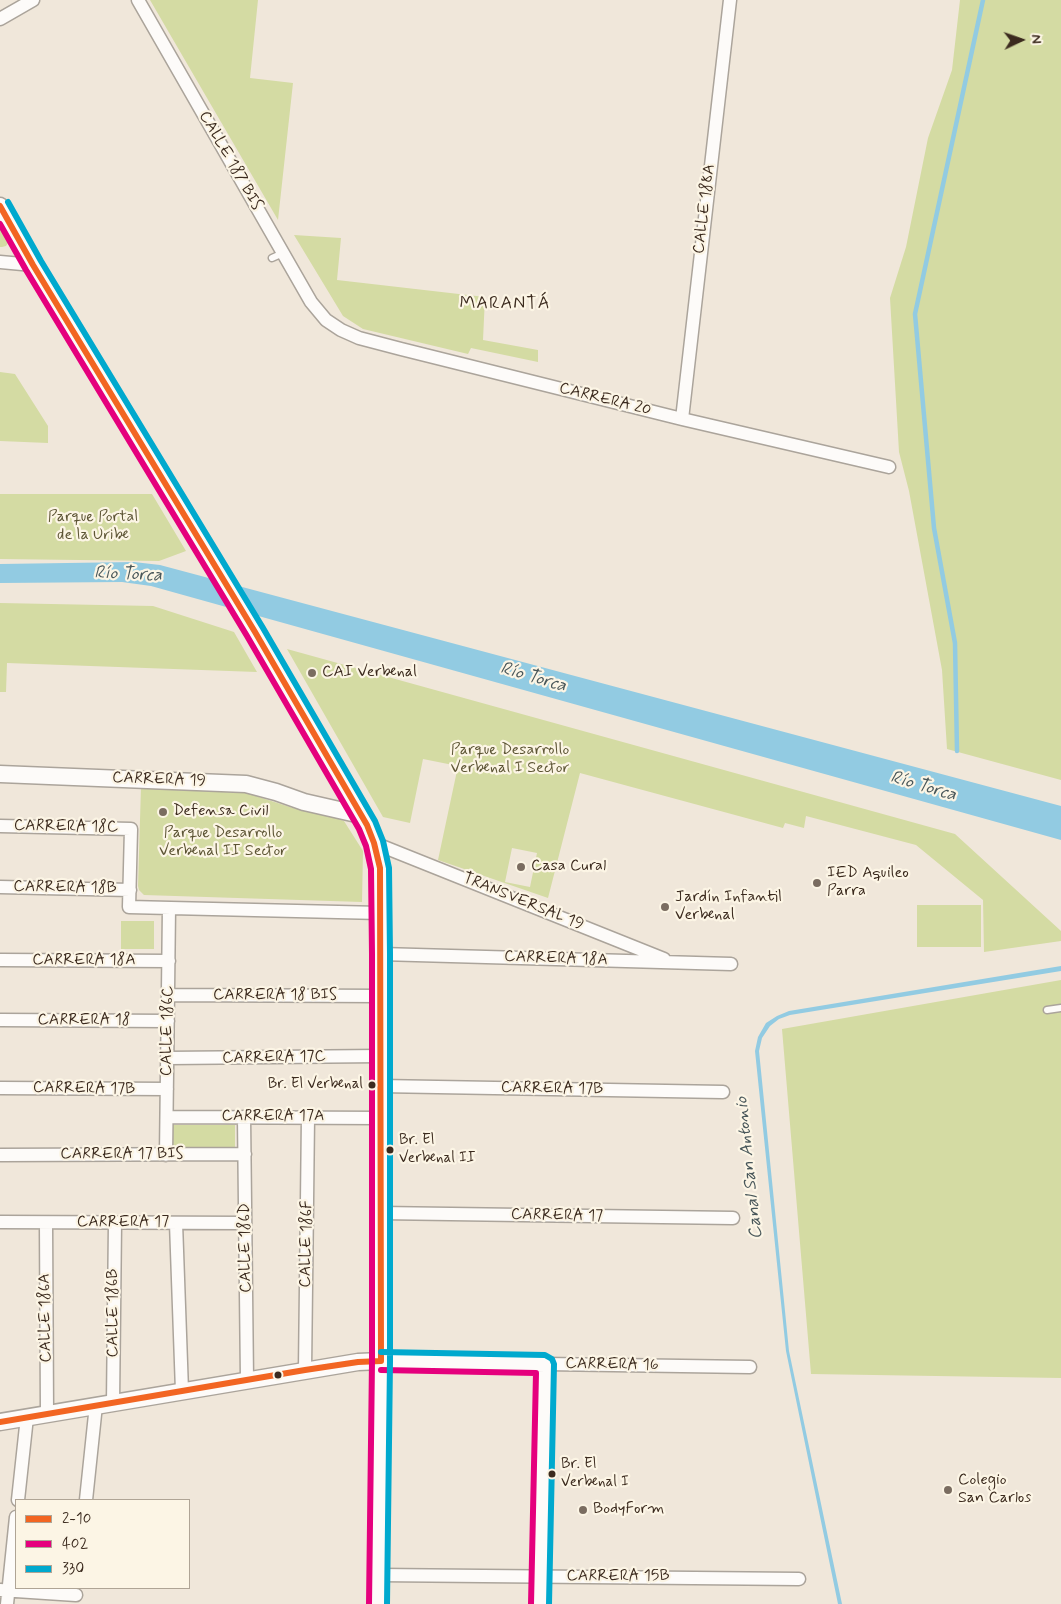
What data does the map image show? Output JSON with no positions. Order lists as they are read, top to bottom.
{
  "streets": {
    "street": [
      "CALLE 187 BIS",
      "CALLE 188A",
      "CARRERA 20",
      "CARRERA 19",
      "CARRERA 18C",
      "CARRERA 18B",
      "TRANSVERSAL 19",
      "CARRERA 18A",
      "CARRERA 18 BIS",
      "CARRERA 18",
      "CALLE 186C",
      "CARRERA 17C",
      "CARRERA 17B",
      "CARRERA 17A",
      "CARRERA 17 BIS",
      "CARRERA 17",
      "CALLE 186F",
      "CALLE 186D",
      "CALLE 186B",
      "CALLE 186A",
      "CARRERA 16",
      "CARRERA 15B"
    ]
  },
  "crossings": [
    ["CALLE 187 BIS", "CARRERA 20"],
    ["CALLE 188A", "CARRERA 20"],
    ["CARRERA 18C", "CARRERA 18B"],
    ["TRANSVERSAL 19", "CARRERA 18A"],
    ["CARRERA 18A", "CALLE 186C"],
    ["CARRERA 18 BIS", "CALLE 186C"],
    ["CARRERA 18", "CALLE 186C"],
    ["CALLE 186C", "CARRERA 17C"],
    ["CALLE 186C", "CARRERA 17B"],
    ["CALLE 186C", "CARRERA 17A"],
    ["CALLE 186C", "CARRERA 17 BIS"],
    ["CARRERA 17A", "CALLE 186F"],
    ["CARRERA 17A", "CALLE 186D"],
    ["CARRERA 17 BIS", "CALLE 186D"],
    ["CARRERA 17", "CALLE 186D"],
    ["CARRERA 17", "CALLE 186B"],
    ["CARRERA 17", "CALLE 186A"],
    ["CALLE 186F", "CARRERA 16"],
    ["CALLE 186D", "CARRERA 16"],
    ["CALLE 186B", "CARRERA 16"],
    ["CALLE 186A", "CARRERA 16"]
  ],
  "districts": ["MARANTÁ"],
  "water": ["Río Torca", "Canal San Antonio"],
  "parks": ["Parque Portal de la Uribe", "Parque Desarrollo Verbenal I Sector", "Parque Desarrollo Verbenal II Sector"],
  "places": [
    "CAI Verbenal",
    "Defensa Civil",
    "Casa Cural",
    "IED Aquileo Parra",
    "Jardín Infantil Verbenal",
    "Br. El Verbenal",
    "Br. El Verbenal II",
    "Br. El Verbenal I",
    "Colegio San Carlos",
    "BodyForm"
  ],
  "lines": ["transit line 330", "transit line 2-10", "transit line 402"],
  "legend": ["2-10", "402", "330"],
  "north": "right"
}
